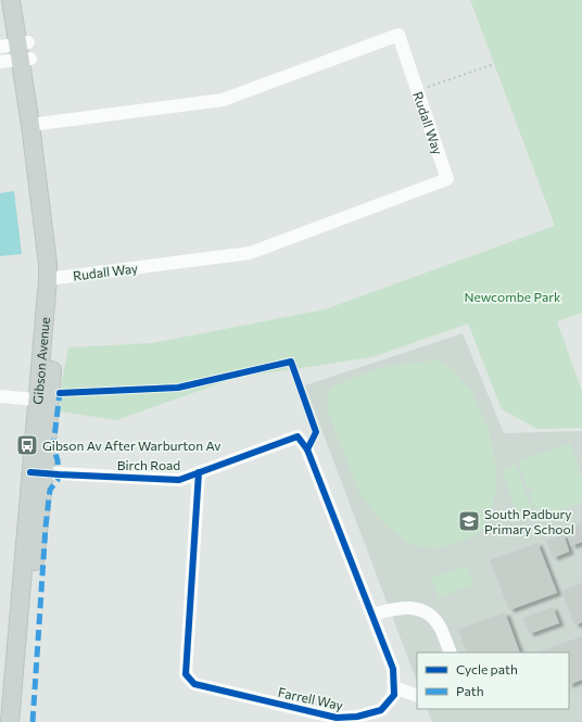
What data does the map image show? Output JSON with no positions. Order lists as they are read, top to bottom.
{
  "streets": {
    "main road": ["Gibson Avenue"],
    "street": ["Rudall Way", "Birch Road", "Farrell Way"]
  },
  "crossings": [
    ["Rudall Way", "Gibson Avenue"],
    ["Gibson Avenue", "Birch Road"],
    ["Birch Road", "Farrell Way"]
  ],
  "parks": ["Newcombe Park"],
  "places": {
    "bus stop": ["Gibson Av After Warburton Av"],
    "school or university": ["South Padbury Primary School"]
  },
  "legend": ["Cycle path", "Path"]
}
